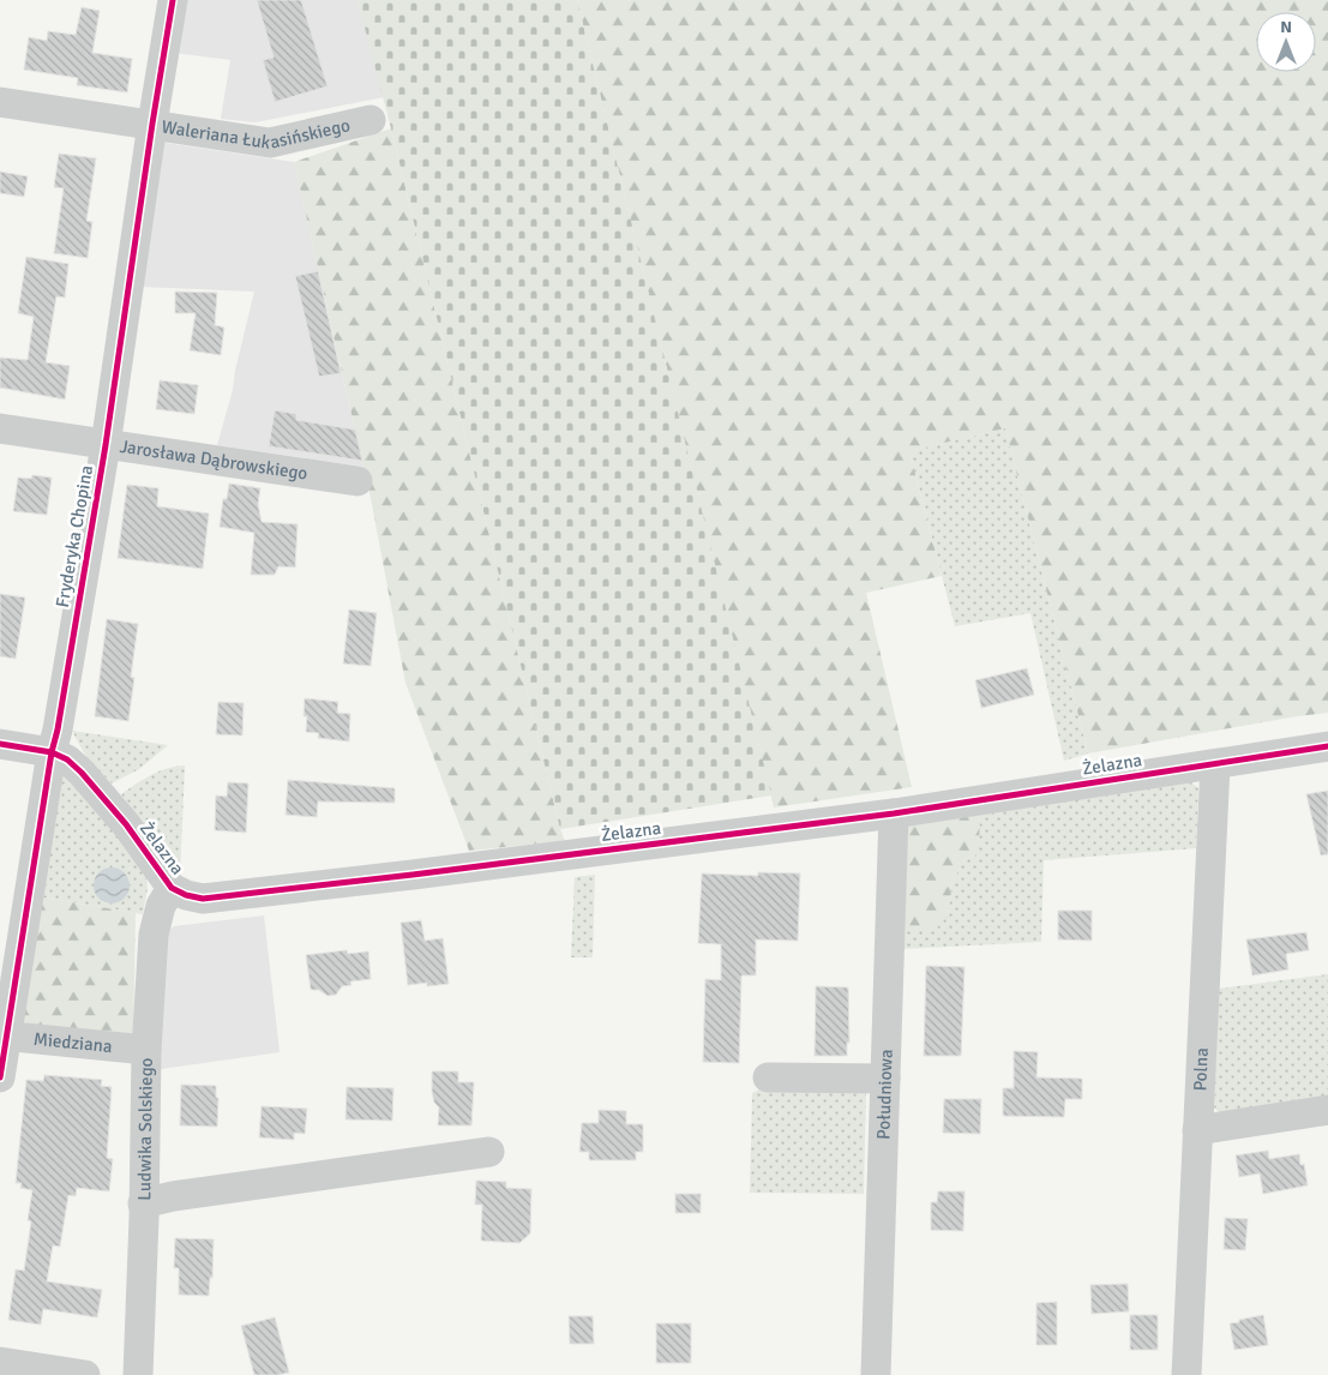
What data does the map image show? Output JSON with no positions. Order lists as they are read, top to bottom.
{
  "streets": {
    "street": [
      "Waleriana Łukasińskiego",
      "Jarosława Dąbrowskiego",
      "Fryderyka Chopina",
      "Żelazna",
      "Miedziana",
      "Polna",
      "Południowa",
      "Ludwika Solskiego"
    ]
  },
  "crossings": [
    ["Waleriana Łukasińskiego", "Fryderyka Chopina"],
    ["Jarosława Dąbrowskiego", "Fryderyka Chopina"],
    ["Fryderyka Chopina", "Żelazna"],
    ["Fryderyka Chopina", "Miedziana"],
    ["Żelazna", "Polna"],
    ["Żelazna", "Południowa"],
    ["Żelazna", "Ludwika Solskiego"],
    ["Miedziana", "Ludwika Solskiego"]
  ],
  "north": "top"
}
